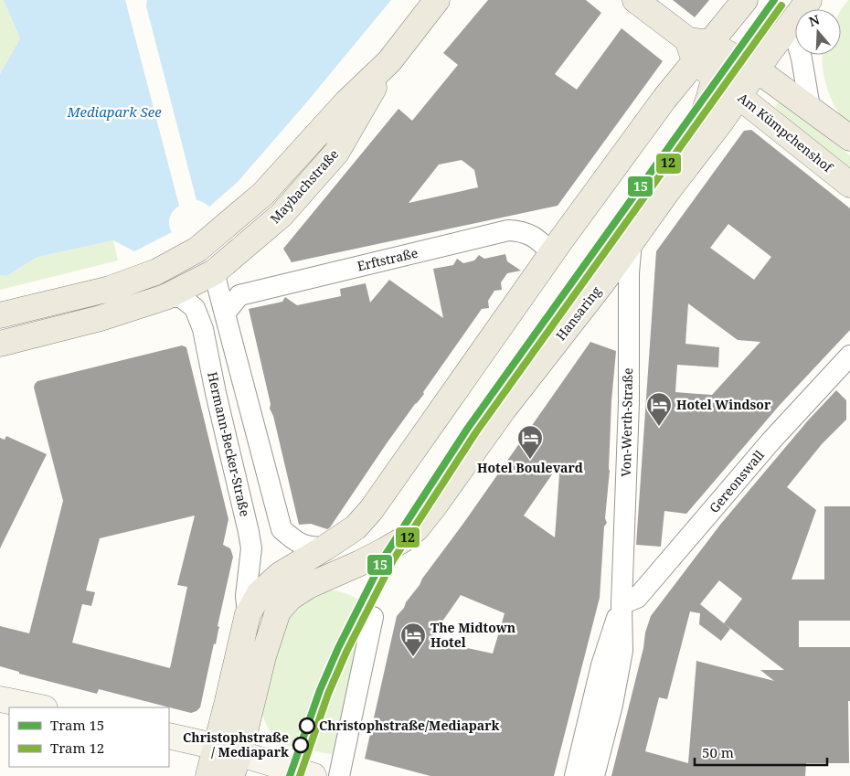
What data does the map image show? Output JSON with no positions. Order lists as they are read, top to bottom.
{
  "streets": {
    "main road": ["Am Kümpchenshof", "Maybachstraße", "Hansaring"],
    "street": [
      "Erftstraße",
      "Von-Werth-Straße",
      "Hermann-Becker-Straße",
      "Gereonswall"
    ]
  },
  "crossings": [
    ["Am Kümpchenshof", "Hansaring"],
    ["Hansaring", "Von-Werth-Straße"],
    ["Von-Werth-Straße", "Gereonswall"]
  ],
  "water": ["Mediapark See"],
  "places": {
    "hotel": ["Hotel Windsor", "Hotel Boulevard", "The Midtown Hotel"],
    "other": ["Christophstraße/Mediapark", "Christophstraße / Mediapark"]
  },
  "lines": ["tram line 15", "tram line 12"],
  "legend": ["Tram 15", "Tram 12"],
  "scale_bar": "50 m",
  "north": "top"
}
